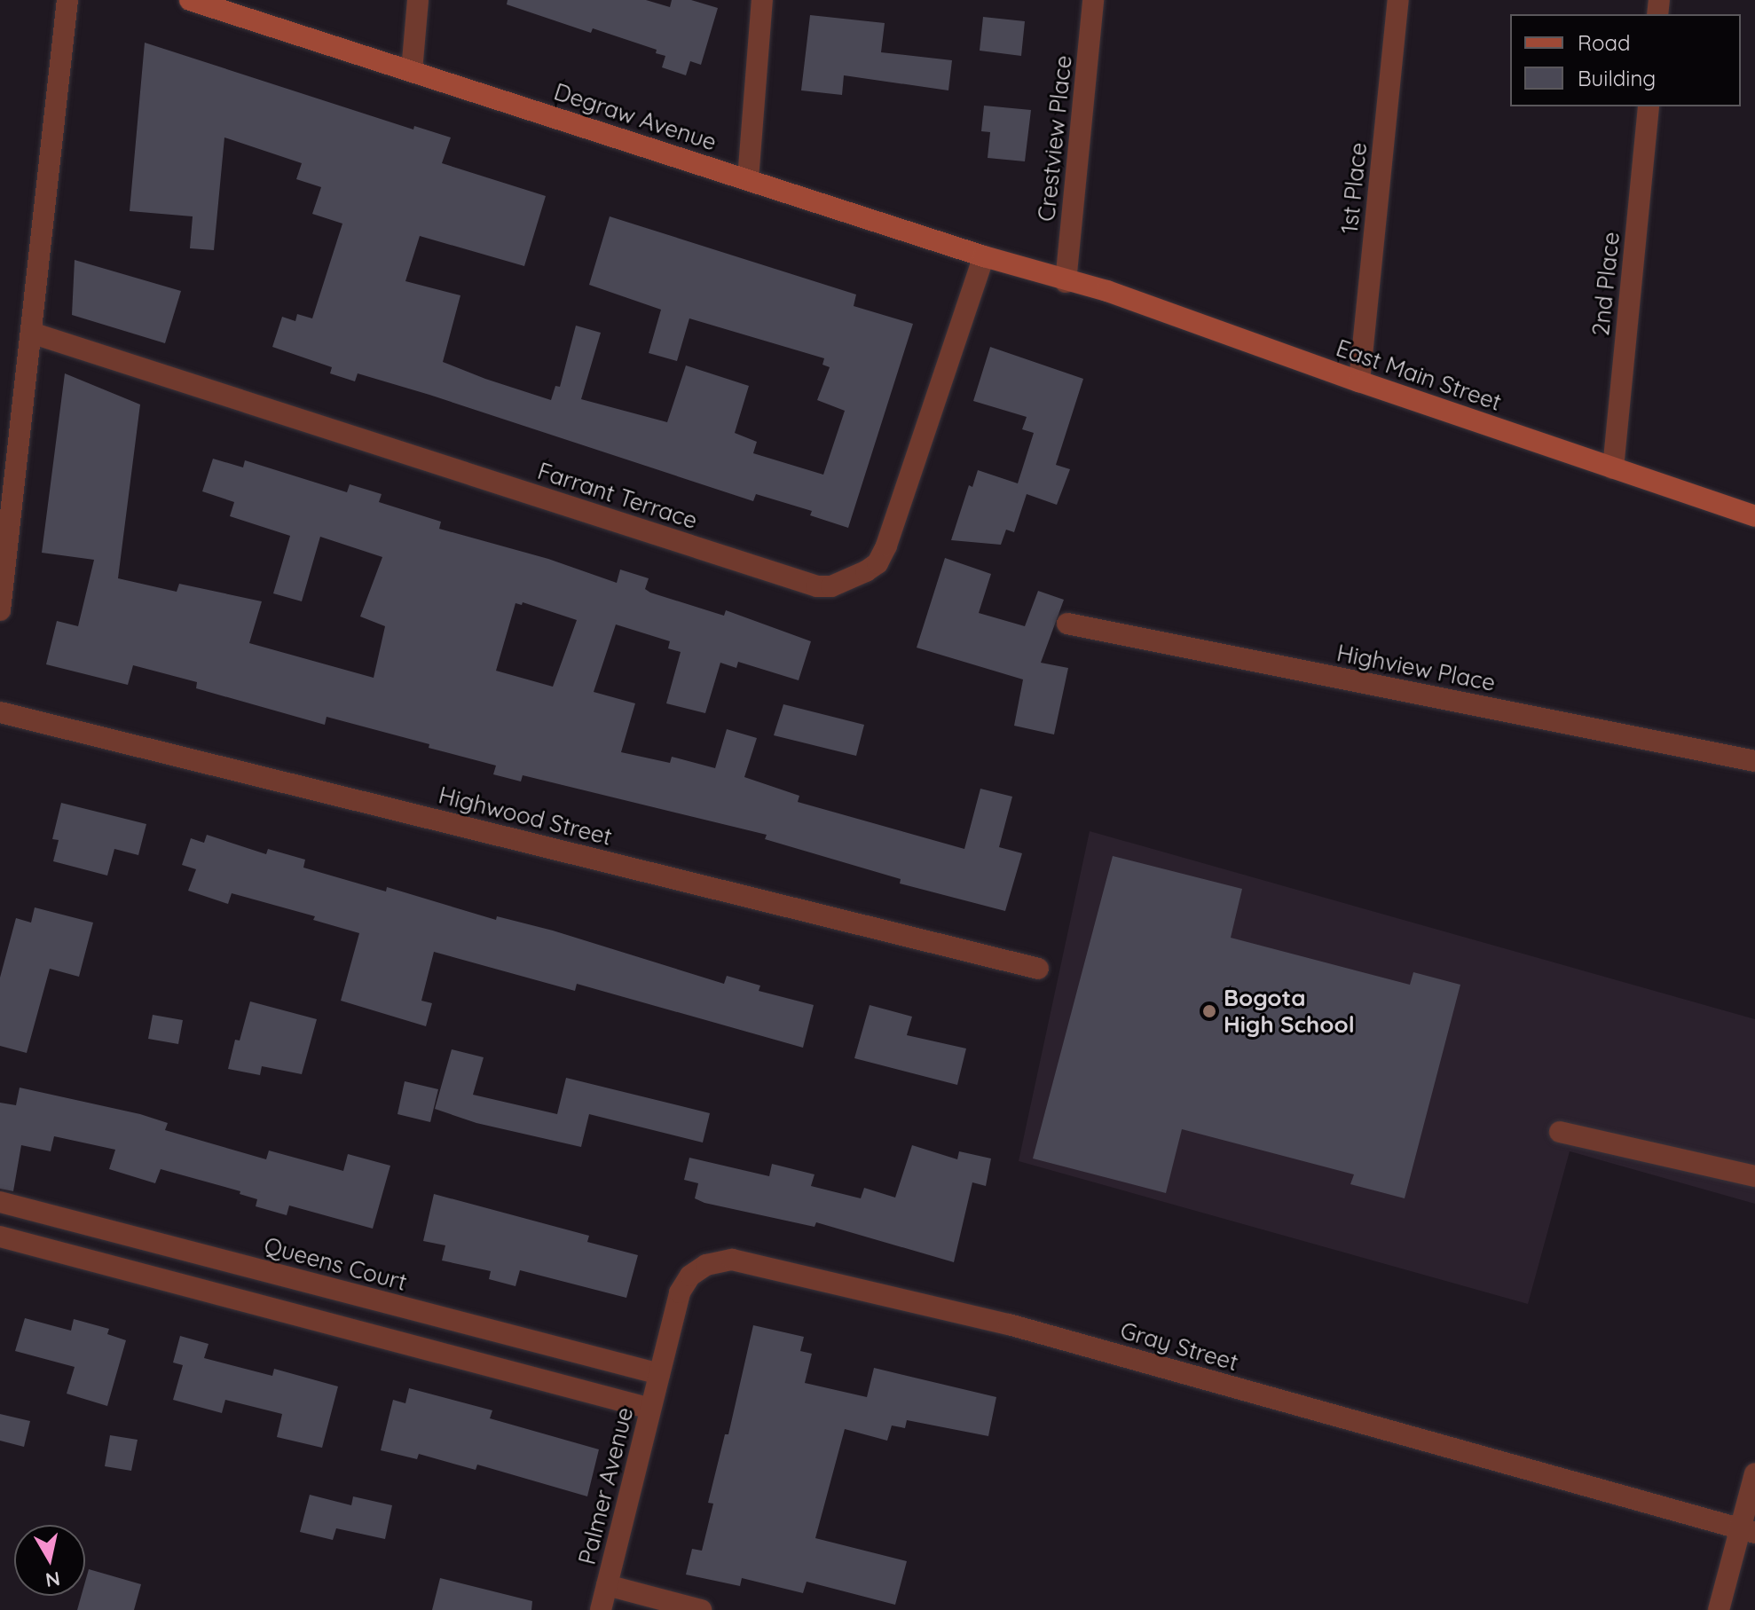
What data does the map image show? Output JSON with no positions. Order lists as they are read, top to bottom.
{
  "streets": {
    "main road": ["Degraw Avenue", "East Main Street"],
    "street": [
      "Crestview Place",
      "1st Place",
      "2nd Place",
      "Farrant Terrace",
      "Highview Place",
      "Highwood Street",
      "Queens Court",
      "Gray Street",
      "Palmer Avenue"
    ]
  },
  "crossings": [
    ["Degraw Avenue", "Crestview Place"],
    ["Degraw Avenue", "East Main Street"],
    ["Degraw Avenue", "Farrant Terrace"],
    ["Crestview Place", "East Main Street"],
    ["1st Place", "East Main Street"],
    ["2nd Place", "East Main Street"],
    ["Queens Court", "Gray Street"],
    ["Queens Court", "Palmer Avenue"],
    ["Gray Street", "Palmer Avenue"]
  ],
  "places": ["Bogota High School"],
  "legend": ["Road", "Building"],
  "north": "bottom"
}
